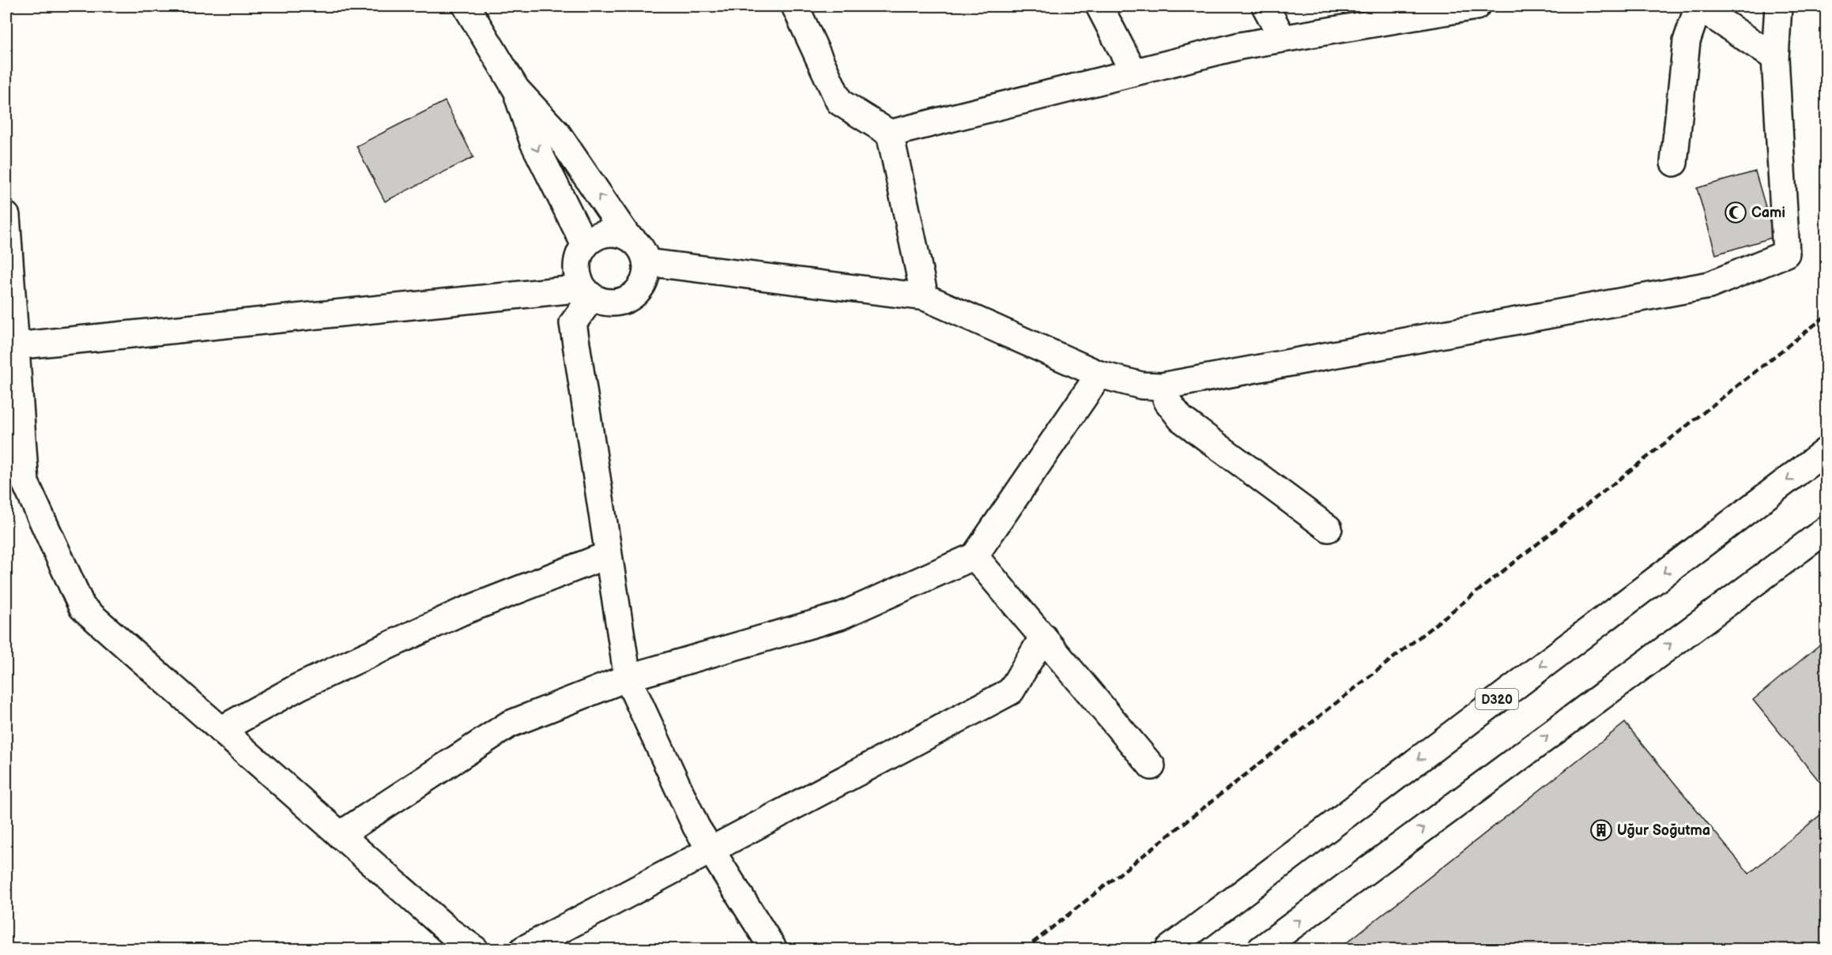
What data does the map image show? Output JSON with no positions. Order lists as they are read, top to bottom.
{
  "streets": {
    "main road": ["D320"]
  },
  "places": {
    "mosque": ["Cami"],
    "building": ["Uğur Soğutma"]
  }
}
